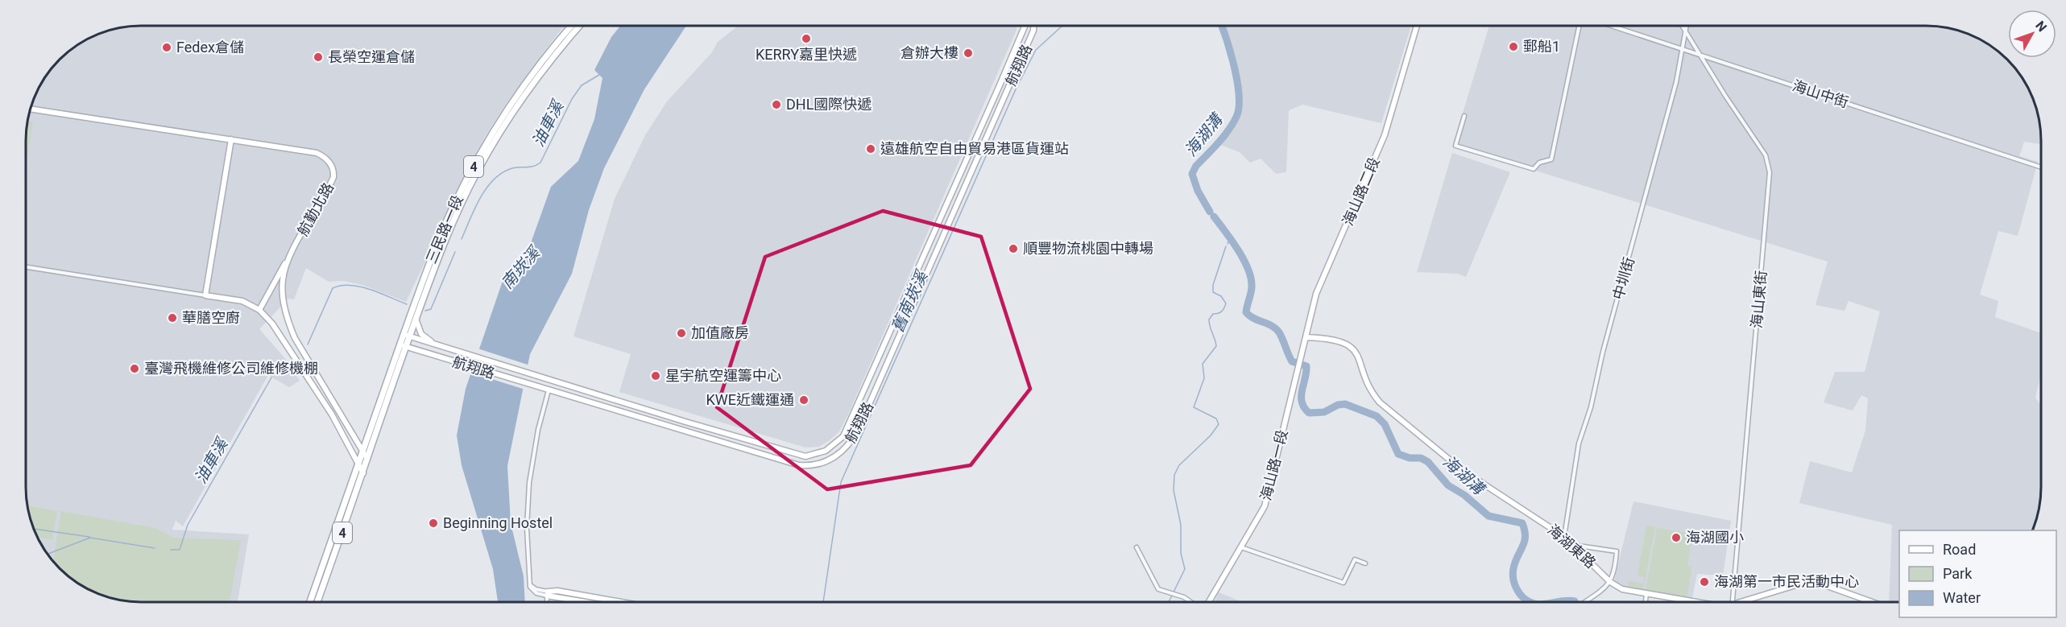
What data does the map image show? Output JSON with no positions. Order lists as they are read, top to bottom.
{
  "streets": {
    "main road": ["4", "三民路一段"],
    "street": [
      "航翔路",
      "海山中街",
      "海山路二段",
      "航勤北路",
      "中圳街",
      "海山東街",
      "海山路一段",
      "海湖東路"
    ]
  },
  "crossings": [
    ["航翔路", "三民路一段"],
    ["海山中街", "中圳街"],
    ["海山中街", "海山東街"],
    ["4", "航勤北路"],
    ["4", "三民路一段"],
    ["海山路二段", "海山路一段"],
    ["海山路二段", "海湖東路"],
    ["航勤北路", "三民路一段"],
    ["中圳街", "海山東街"],
    ["中圳街", "海湖東路"]
  ],
  "water": [
    "油車溪",
    "海湖溝",
    "南崁溪",
    "舊南崁溪"
  ],
  "places": [
    "KERRY嘉里快遞",
    "郵船1",
    "Fedex倉儲",
    "倉辦大樓",
    "長榮空運倉儲",
    "DHL國際快遞",
    "遠雄航空自由貿易港區貨運站",
    "順豐物流桃園中轉場",
    "華膳空廚",
    "加值廠房",
    "臺灣飛機維修公司維修機棚",
    "星宇航空運籌中心",
    "KWE近鐵運通",
    "Beginning Hostel",
    "海湖國小",
    "海湖第一市民活動中心"
  ],
  "legend": ["Road", "Park", "Water"],
  "north": "top right"
}
